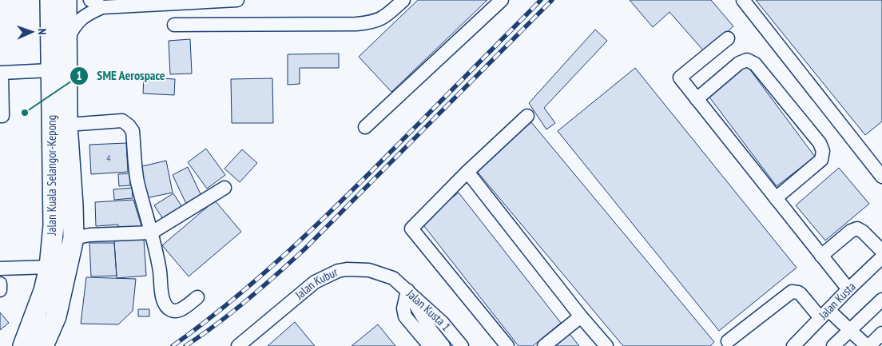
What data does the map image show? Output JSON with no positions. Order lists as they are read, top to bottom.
{
  "streets": {
    "highway": ["Jalan Kuala Selangor-Kepong"],
    "street": ["Jalan Kubur", "Jalan Kusta", "Jalan Kusta 1"]
  },
  "crossings": [
    ["Jalan Kubur", "Jalan Kusta 1"]
  ],
  "places": ["SME Aerospace"],
  "house_numbers": ["4"],
  "north": "right"
}
